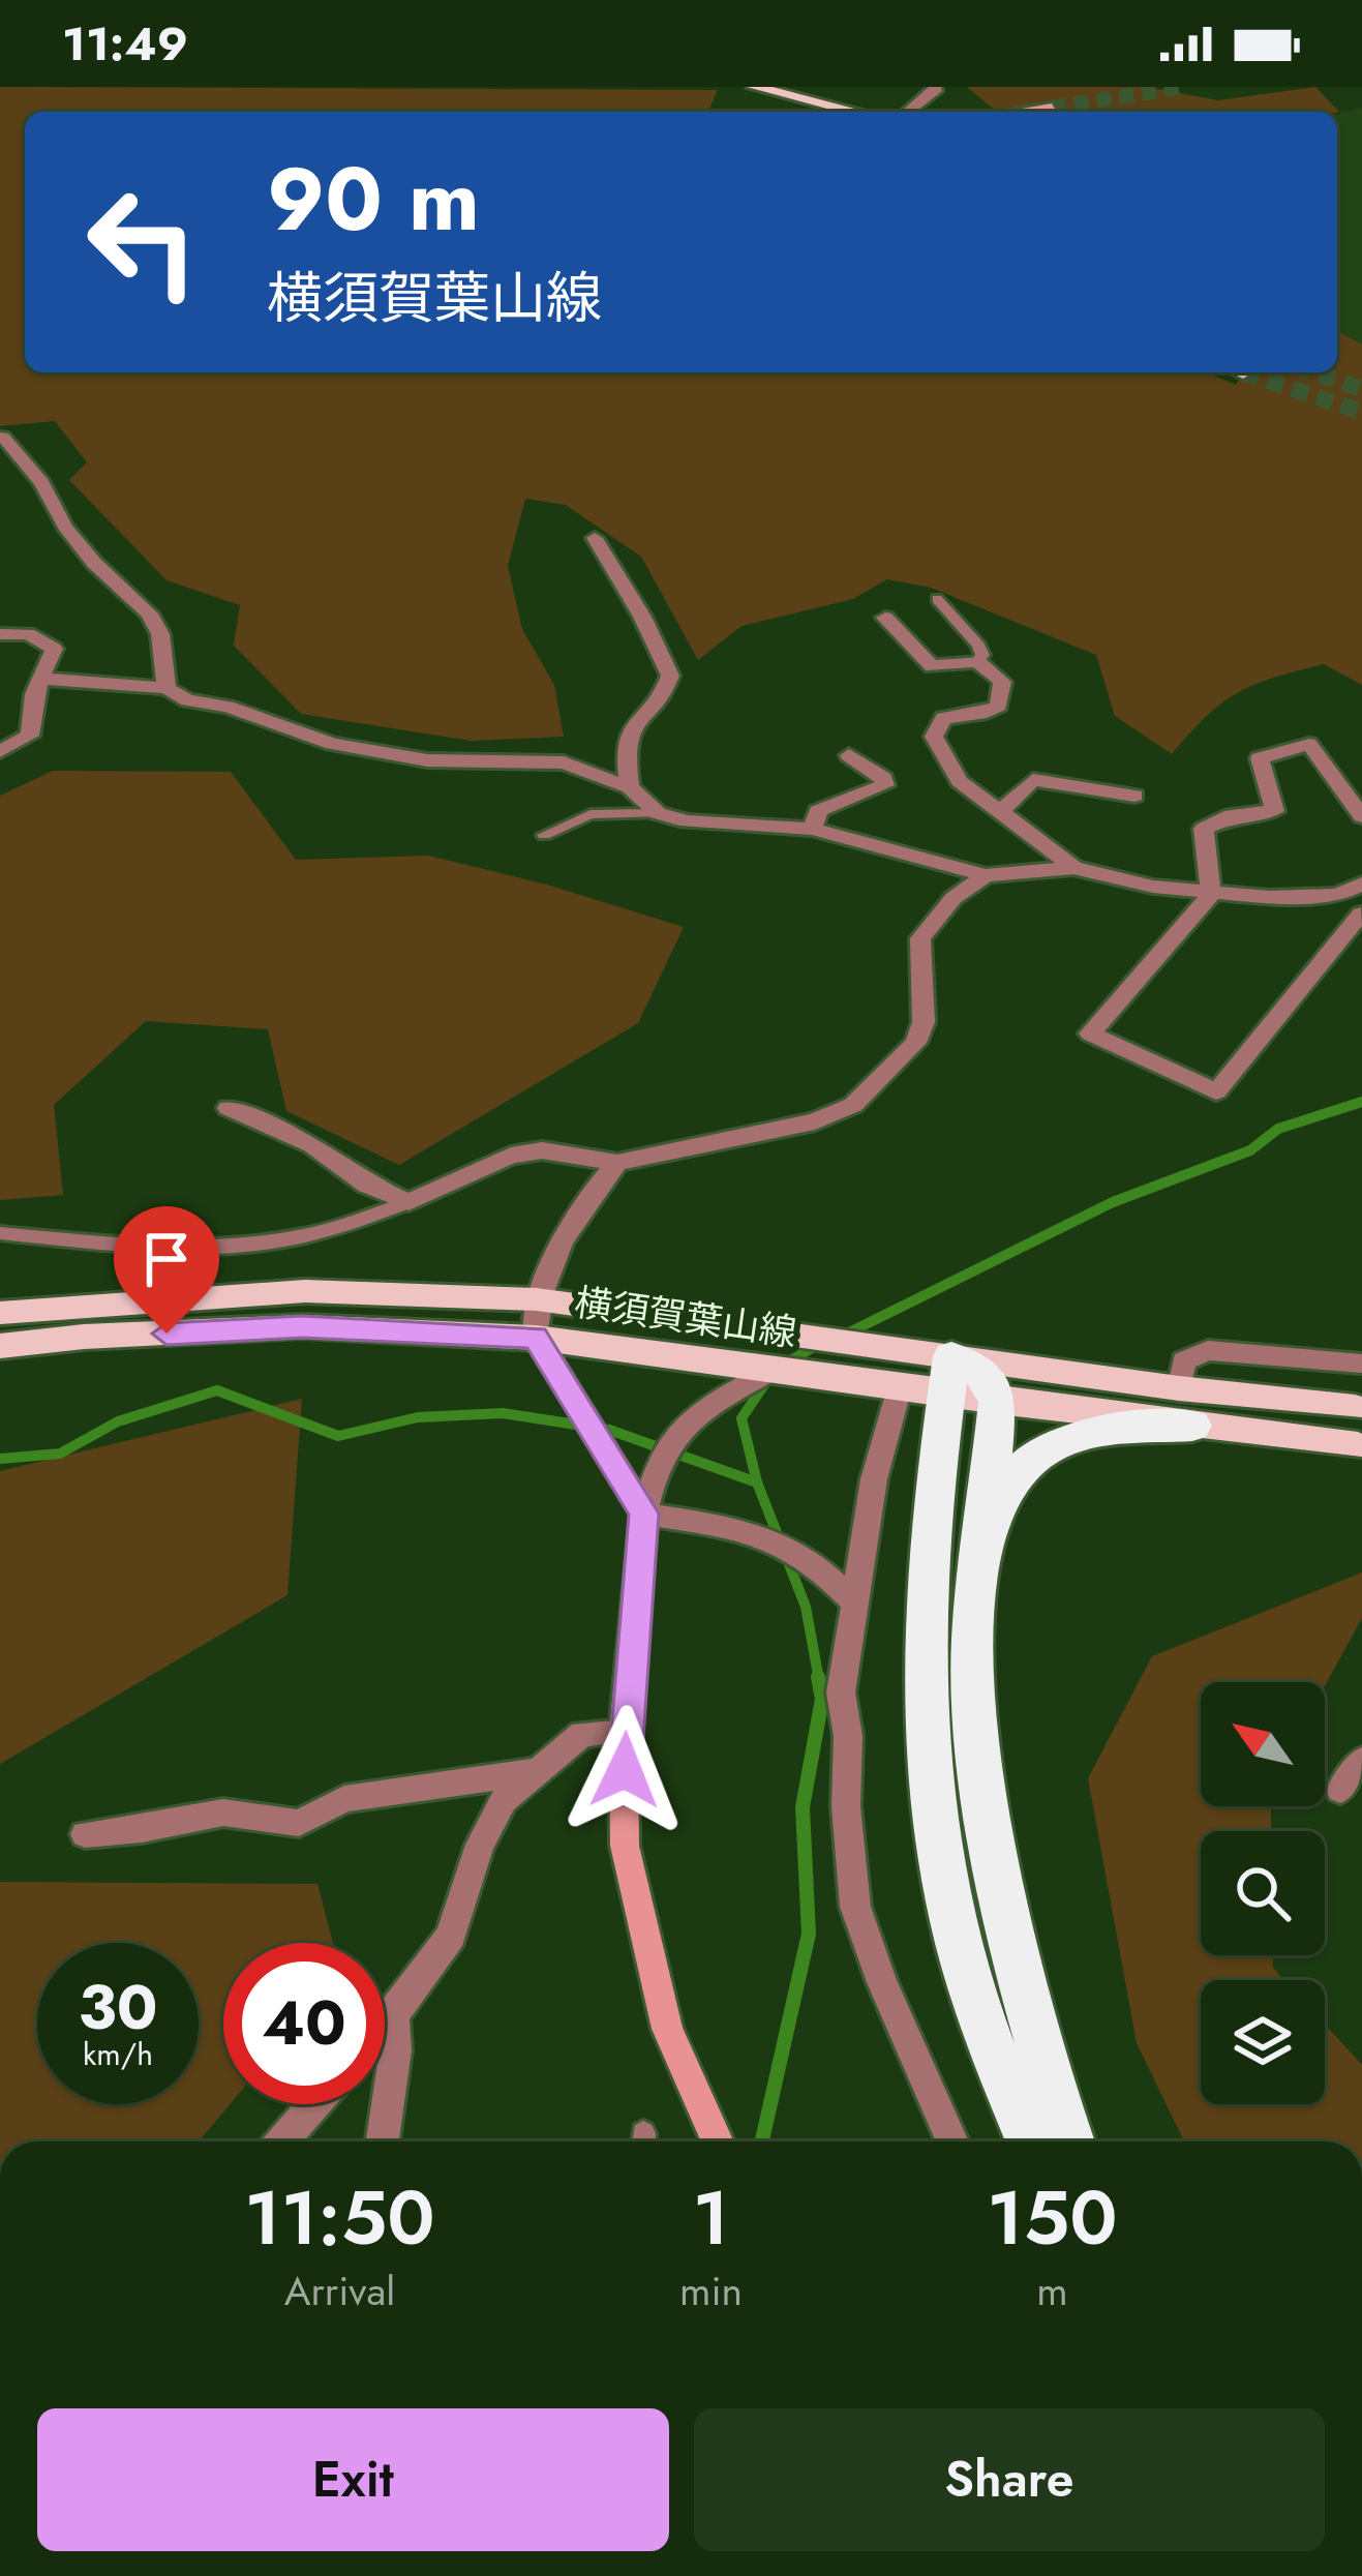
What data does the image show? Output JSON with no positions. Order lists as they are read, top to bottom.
{
  "streets": {
    "main road": ["横須賀葉山線"]
  },
  "north": "top left",
  "page": {
    "status": "11:49",
    "turn": ["90 m", "横須賀葉山線"],
    "speed": "30 km/h",
    "limit": "40",
    "eta": [
      "11:50",
      "Arrival",
      "1",
      "min",
      "150",
      "m"
    ],
    "buttons": ["Exit", "Share"]
  }
}
